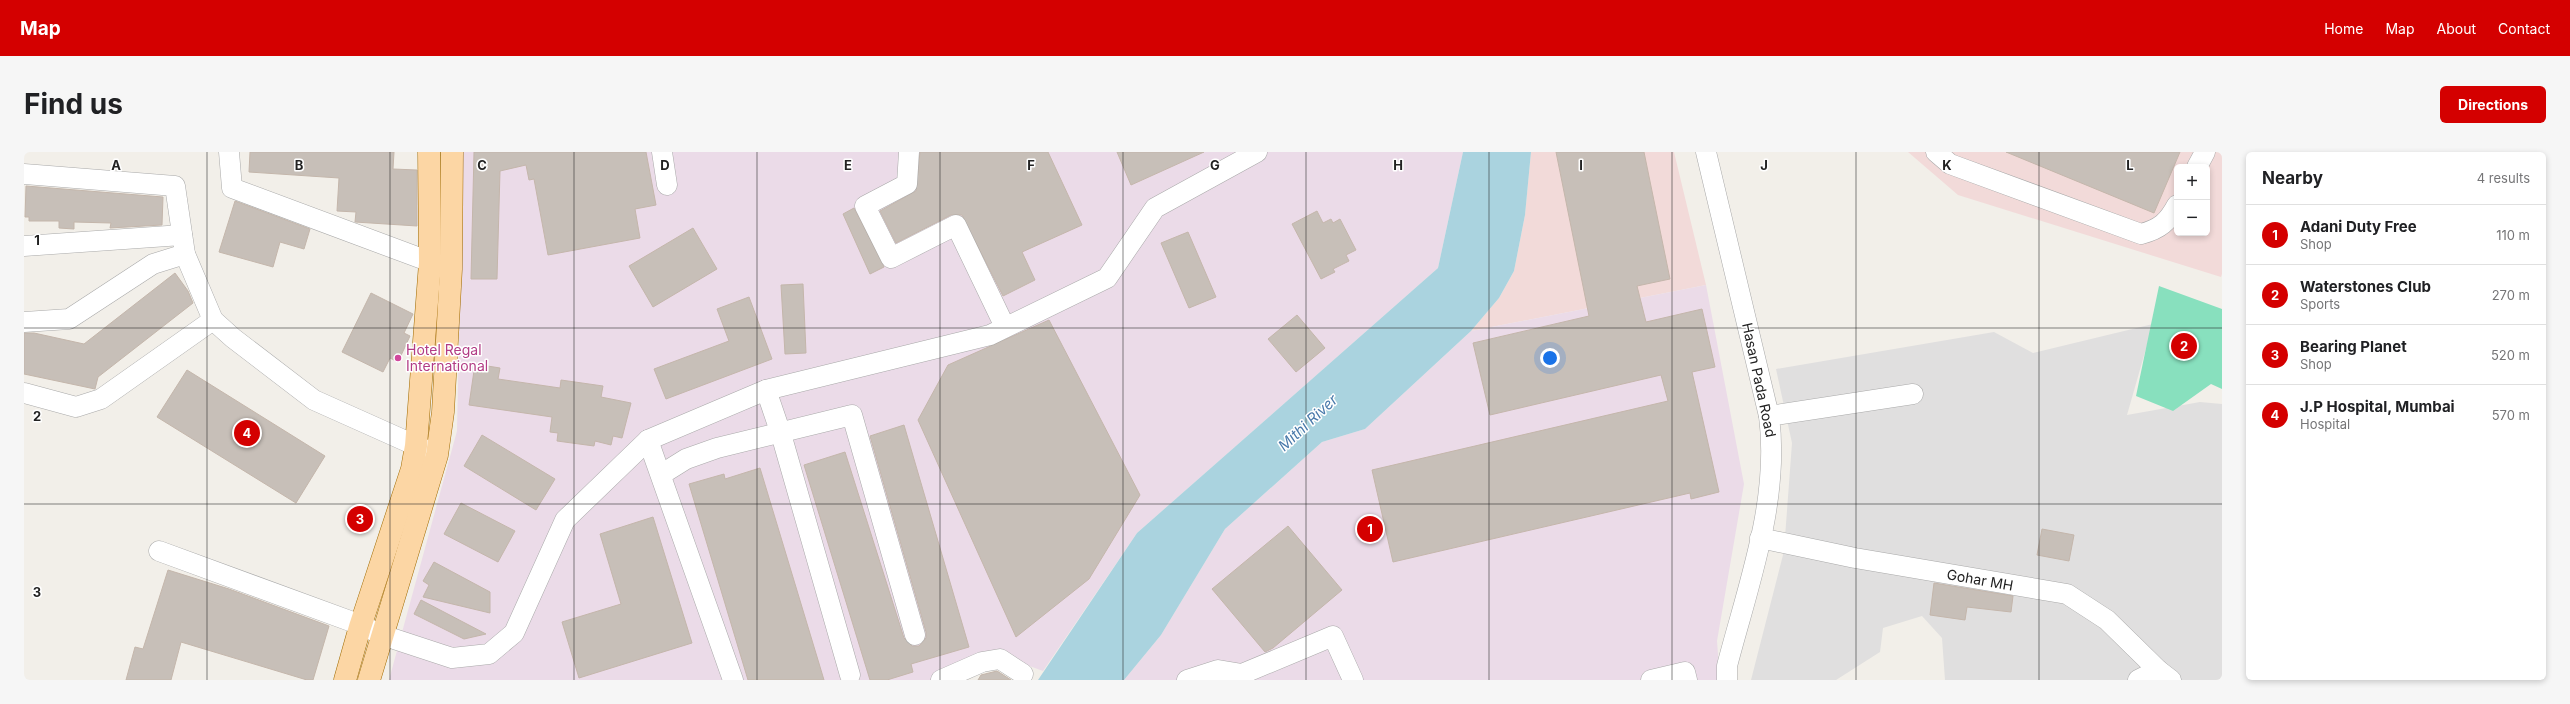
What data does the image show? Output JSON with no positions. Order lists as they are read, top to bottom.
{
  "streets": {
    "street": ["Hasan Pada Road", "Gohar MH"]
  },
  "crossings": [
    ["Hasan Pada Road", "Gohar MH"]
  ],
  "water": ["Mithi River"],
  "places": ["Hotel Regal International"],
  "page": {
    "header": "Map",
    "nav": [
      "Home",
      "Map",
      "About",
      "Contact"
    ],
    "buttons": "Directions",
    "title": "Find us",
    "heading": ["Nearby", "4 results"],
    "map_buttons": ["+", "−"],
    "list": [
      {
        "mark": "1",
        "name": "Adani Duty Free",
        "note": "Shop",
        "value": "110 m"
      },
      {
        "mark": "2",
        "name": "Waterstones Club",
        "note": "Sports",
        "value": "270 m"
      },
      {
        "mark": "3",
        "name": "Bearing Planet",
        "note": "Shop",
        "value": "520 m"
      },
      {
        "mark": "4",
        "name": "J.P Hospital, Mumbai",
        "note": "Hospital",
        "value": "570 m"
      }
    ],
    "pins": [
      "2",
      "4",
      "3",
      "1"
    ]
  },
  "grid": {
    "columns": [
      "A",
      "B",
      "C",
      "D",
      "E",
      "F",
      "G",
      "H",
      "I",
      "J",
      "K",
      "L"
    ],
    "rows": ["1", "2", "3"]
  }
}
